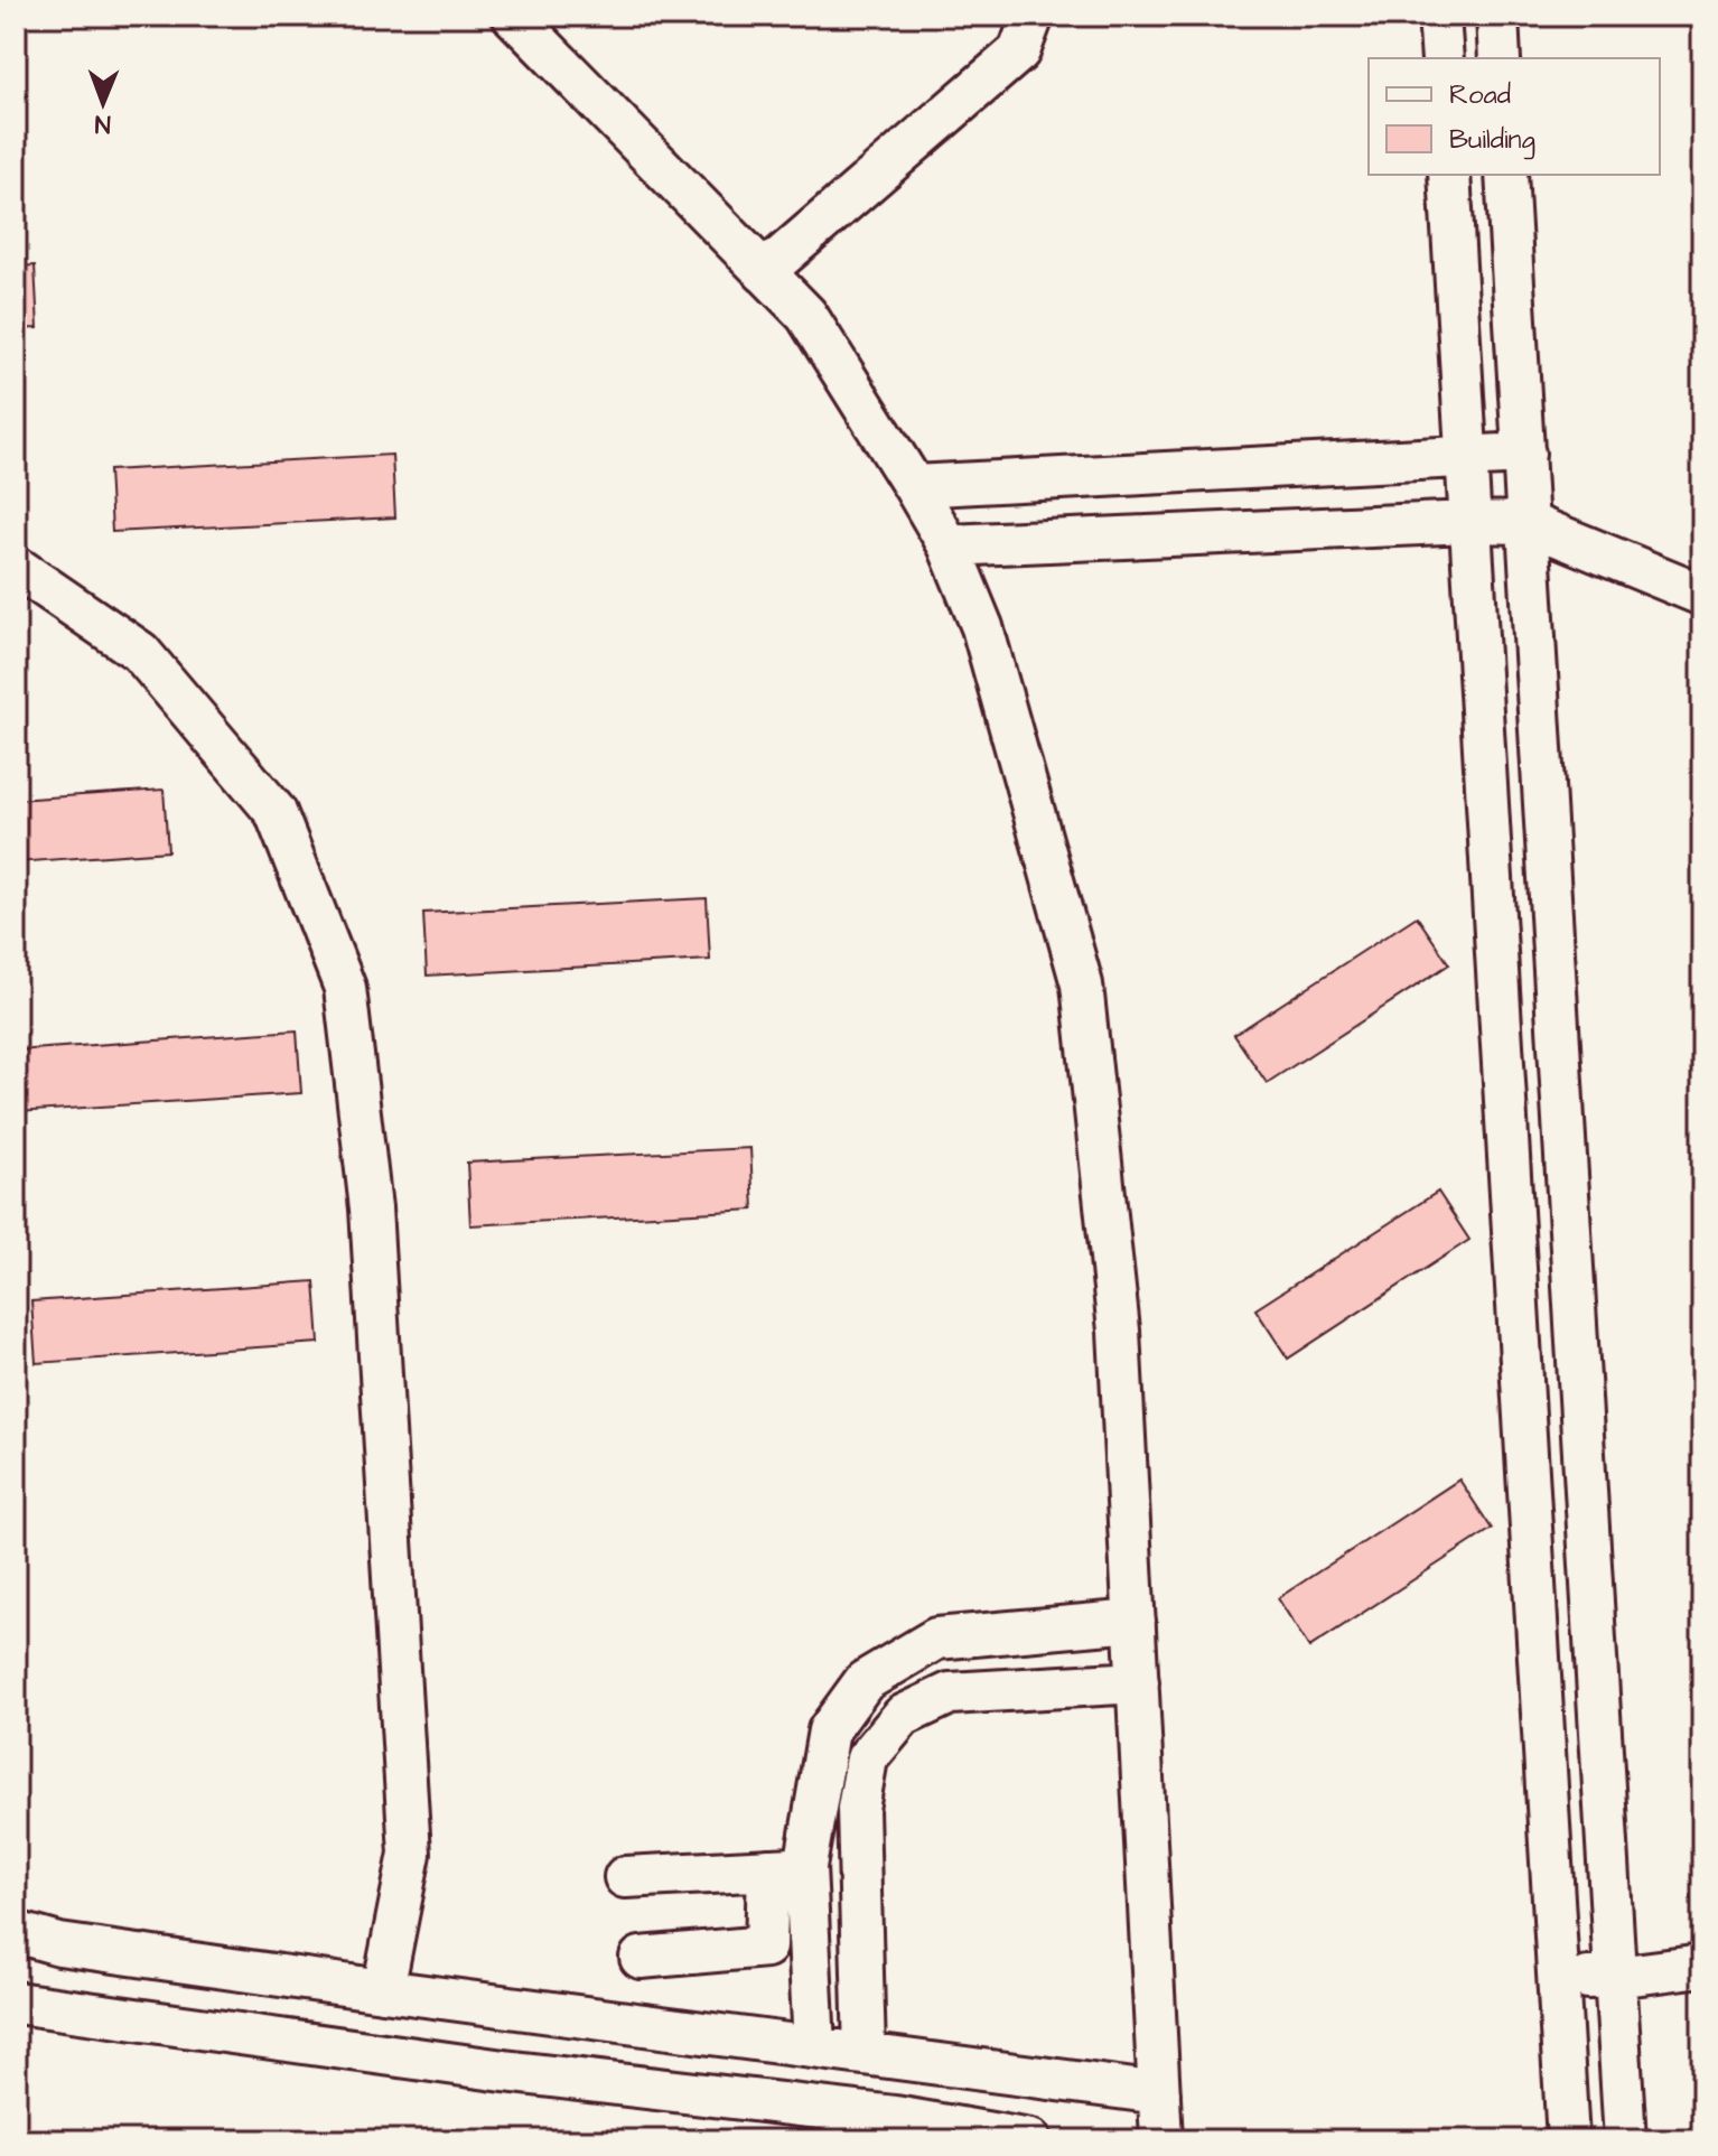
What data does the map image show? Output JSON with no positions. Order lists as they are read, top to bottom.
{
  "legend": ["Road", "Building"],
  "north": "bottom"
}
